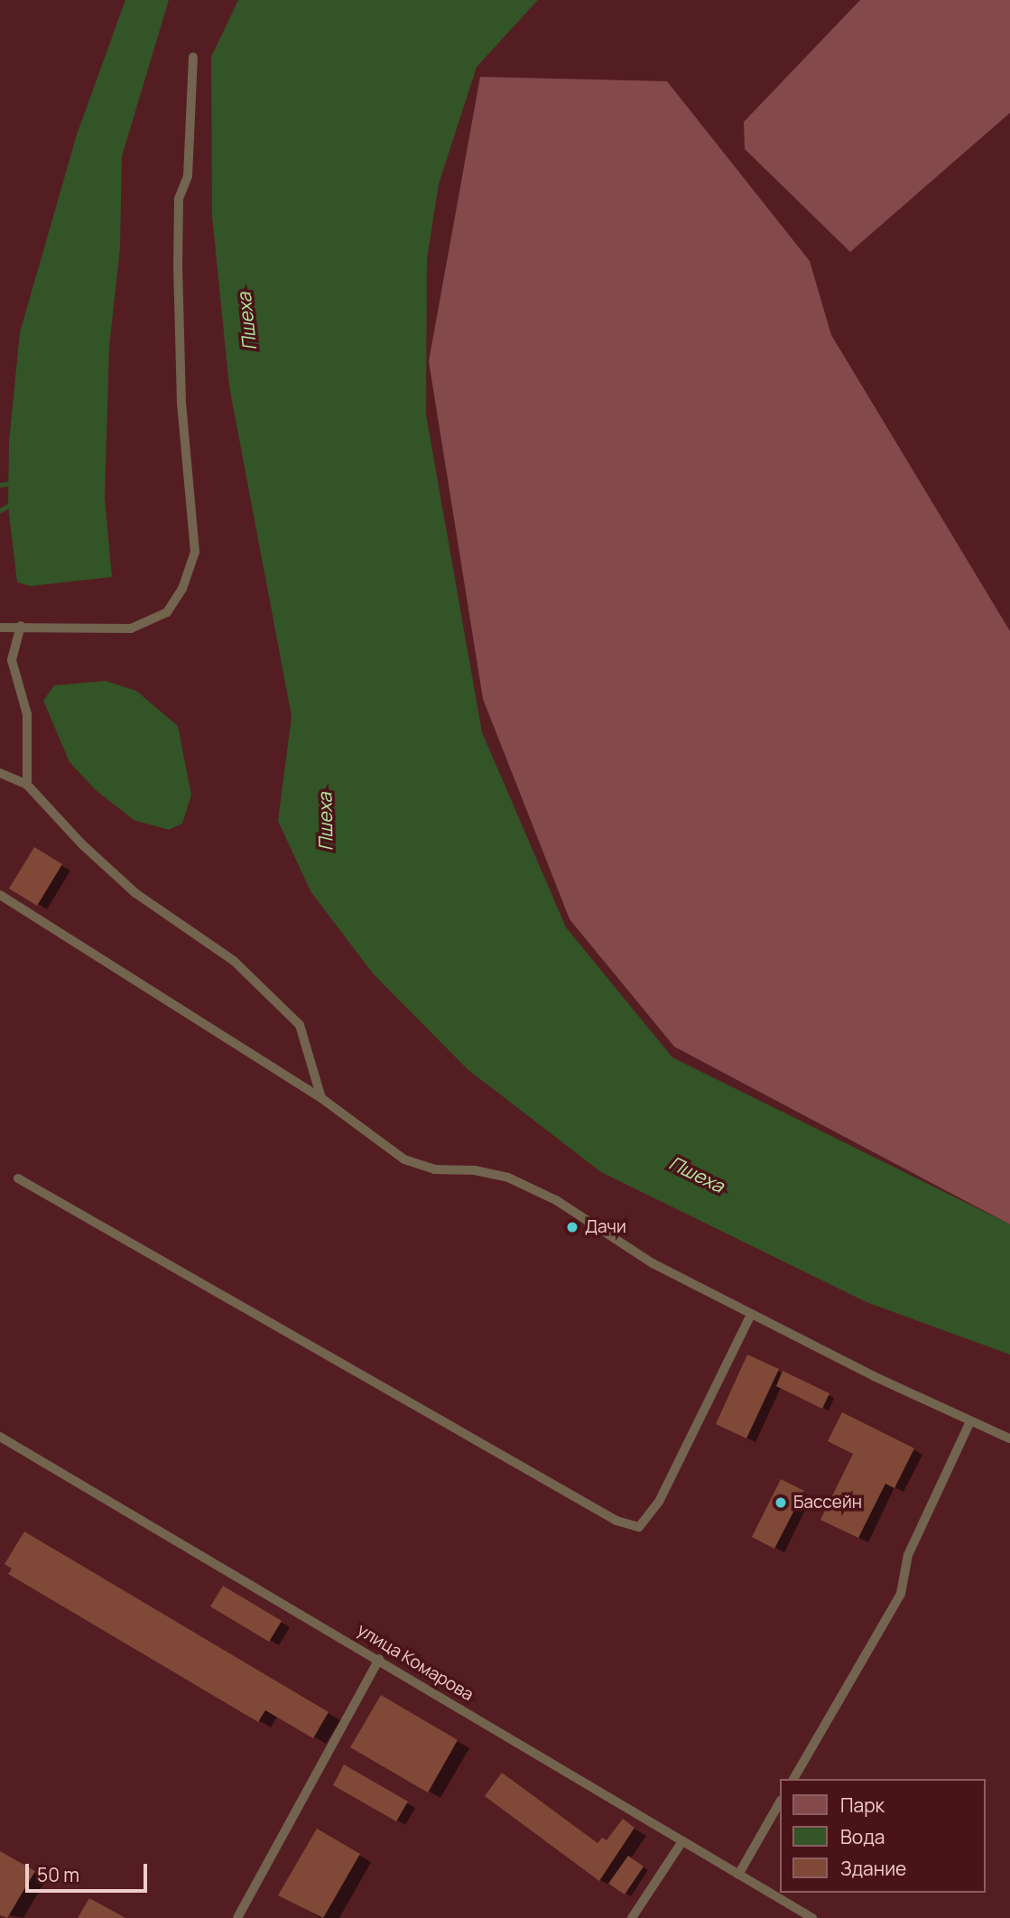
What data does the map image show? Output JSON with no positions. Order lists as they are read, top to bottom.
{
  "streets": {
    "lane": ["улица Комарова"]
  },
  "water": ["Пшеха"],
  "places": ["Дачи", "Бассейн"],
  "legend": ["Парк", "Вода", "Здание"],
  "scale_bar": "50 m"
}
